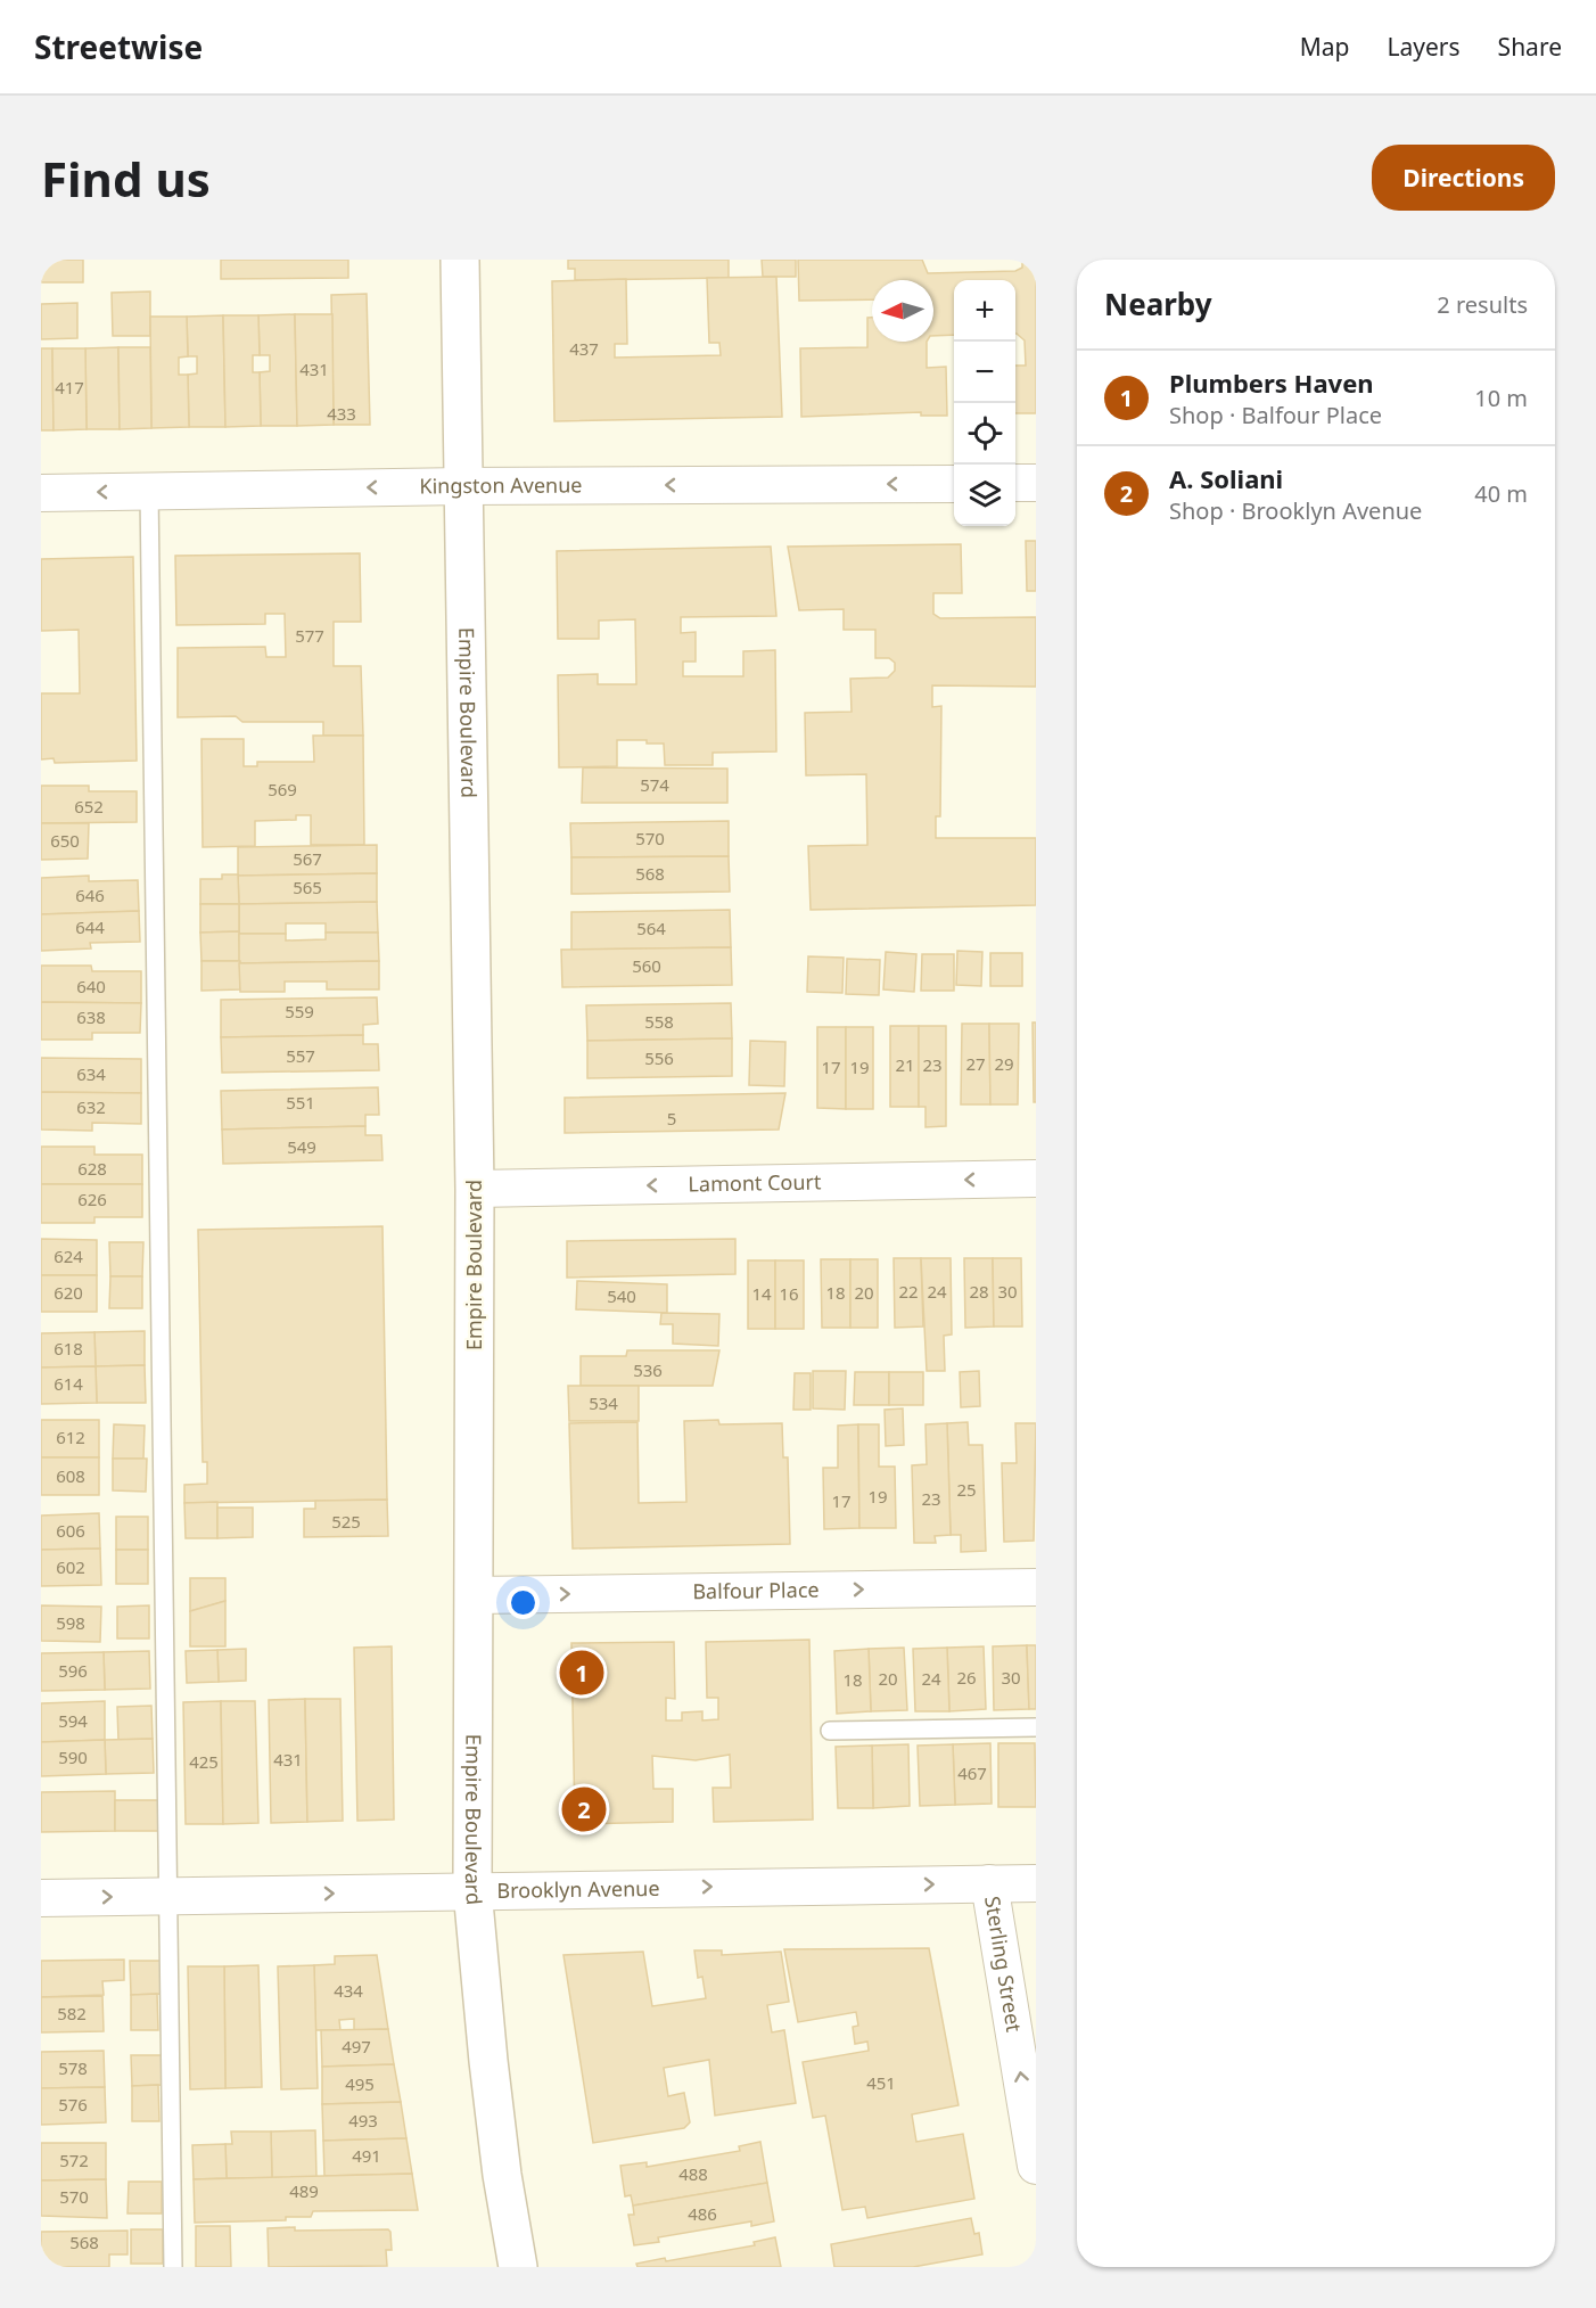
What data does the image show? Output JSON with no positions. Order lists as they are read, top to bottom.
{
  "streets": {
    "main road": ["Empire Boulevard"],
    "street": [
      "Kingston Avenue",
      "Lamont Court",
      "Balfour Place",
      "Brooklyn Avenue",
      "Sterling Street"
    ]
  },
  "crossings": [
    ["Kingston Avenue", "Empire Boulevard"],
    ["Empire Boulevard", "Lamont Court"],
    ["Empire Boulevard", "Balfour Place"],
    ["Empire Boulevard", "Brooklyn Avenue"],
    ["Brooklyn Avenue", "Sterling Street"]
  ],
  "one_way": [
    "Kingston Avenue",
    "Lamont Court",
    "Balfour Place",
    "Brooklyn Avenue",
    "Sterling Street"
  ],
  "house_numbers": [
    "437",
    "431",
    "417",
    "433",
    "577",
    "574",
    "569",
    "652",
    "570",
    "650",
    "567",
    "568",
    "565",
    "646",
    "644",
    "564",
    "560",
    "640",
    "559",
    "638",
    "558",
    "557",
    "556",
    "27",
    "29",
    "21",
    "23",
    "17",
    "19",
    "634",
    "551",
    "632",
    "5",
    "549",
    "628",
    "626",
    "624",
    "22",
    "24",
    "28",
    "30",
    "620",
    "18",
    "20",
    "14",
    "16",
    "540",
    "618",
    "536",
    "614",
    "534",
    "612",
    "608",
    "25",
    "19",
    "23",
    "17",
    "525",
    "606",
    "602",
    "598",
    "596",
    "26",
    "30",
    "20",
    "24",
    "18",
    "594",
    "590",
    "431",
    "425",
    "467",
    "434",
    "582",
    "497",
    "578",
    "451",
    "495",
    "576",
    "493",
    "491",
    "572",
    "488",
    "489",
    "570",
    "486",
    "568"
  ],
  "north": "left",
  "page": {
    "header": "Streetwise",
    "nav": ["Map", "Layers", "Share"],
    "buttons": "Directions",
    "title": "Find us",
    "heading": ["Nearby", "2 results"],
    "map_buttons": ["+", "−"],
    "list": [
      {
        "mark": "1",
        "name": "Plumbers Haven",
        "note": "Shop · Balfour Place",
        "value": "10 m"
      },
      {
        "mark": "2",
        "name": "A. Soliani",
        "note": "Shop · Brooklyn Avenue",
        "value": "40 m"
      }
    ],
    "pins": ["1", "2"]
  }
}
